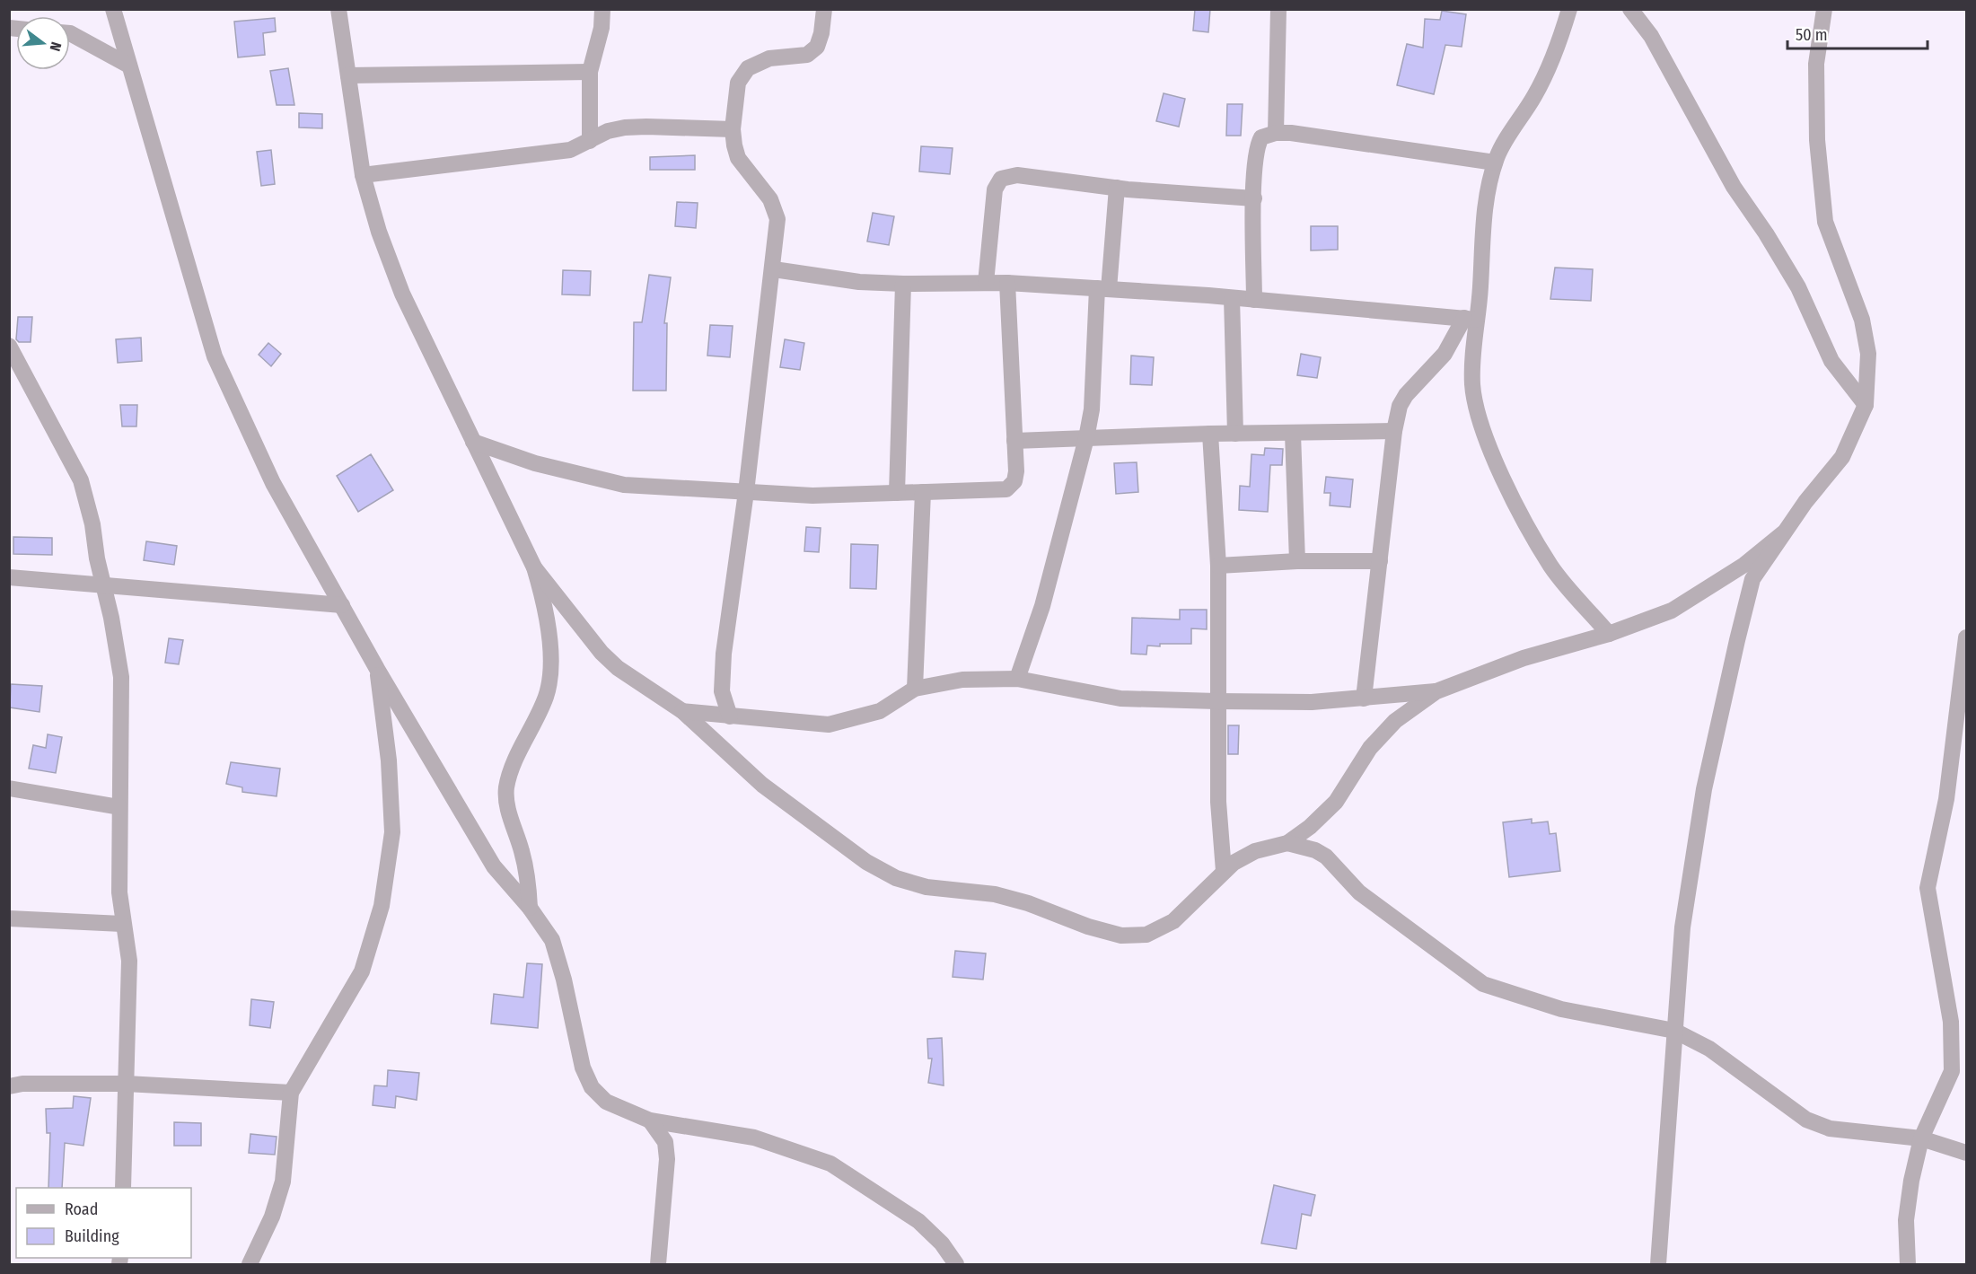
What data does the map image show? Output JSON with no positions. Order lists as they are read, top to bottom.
{
  "legend": ["Road", "Building"],
  "scale_bar": "50 m",
  "north": "right"
}
